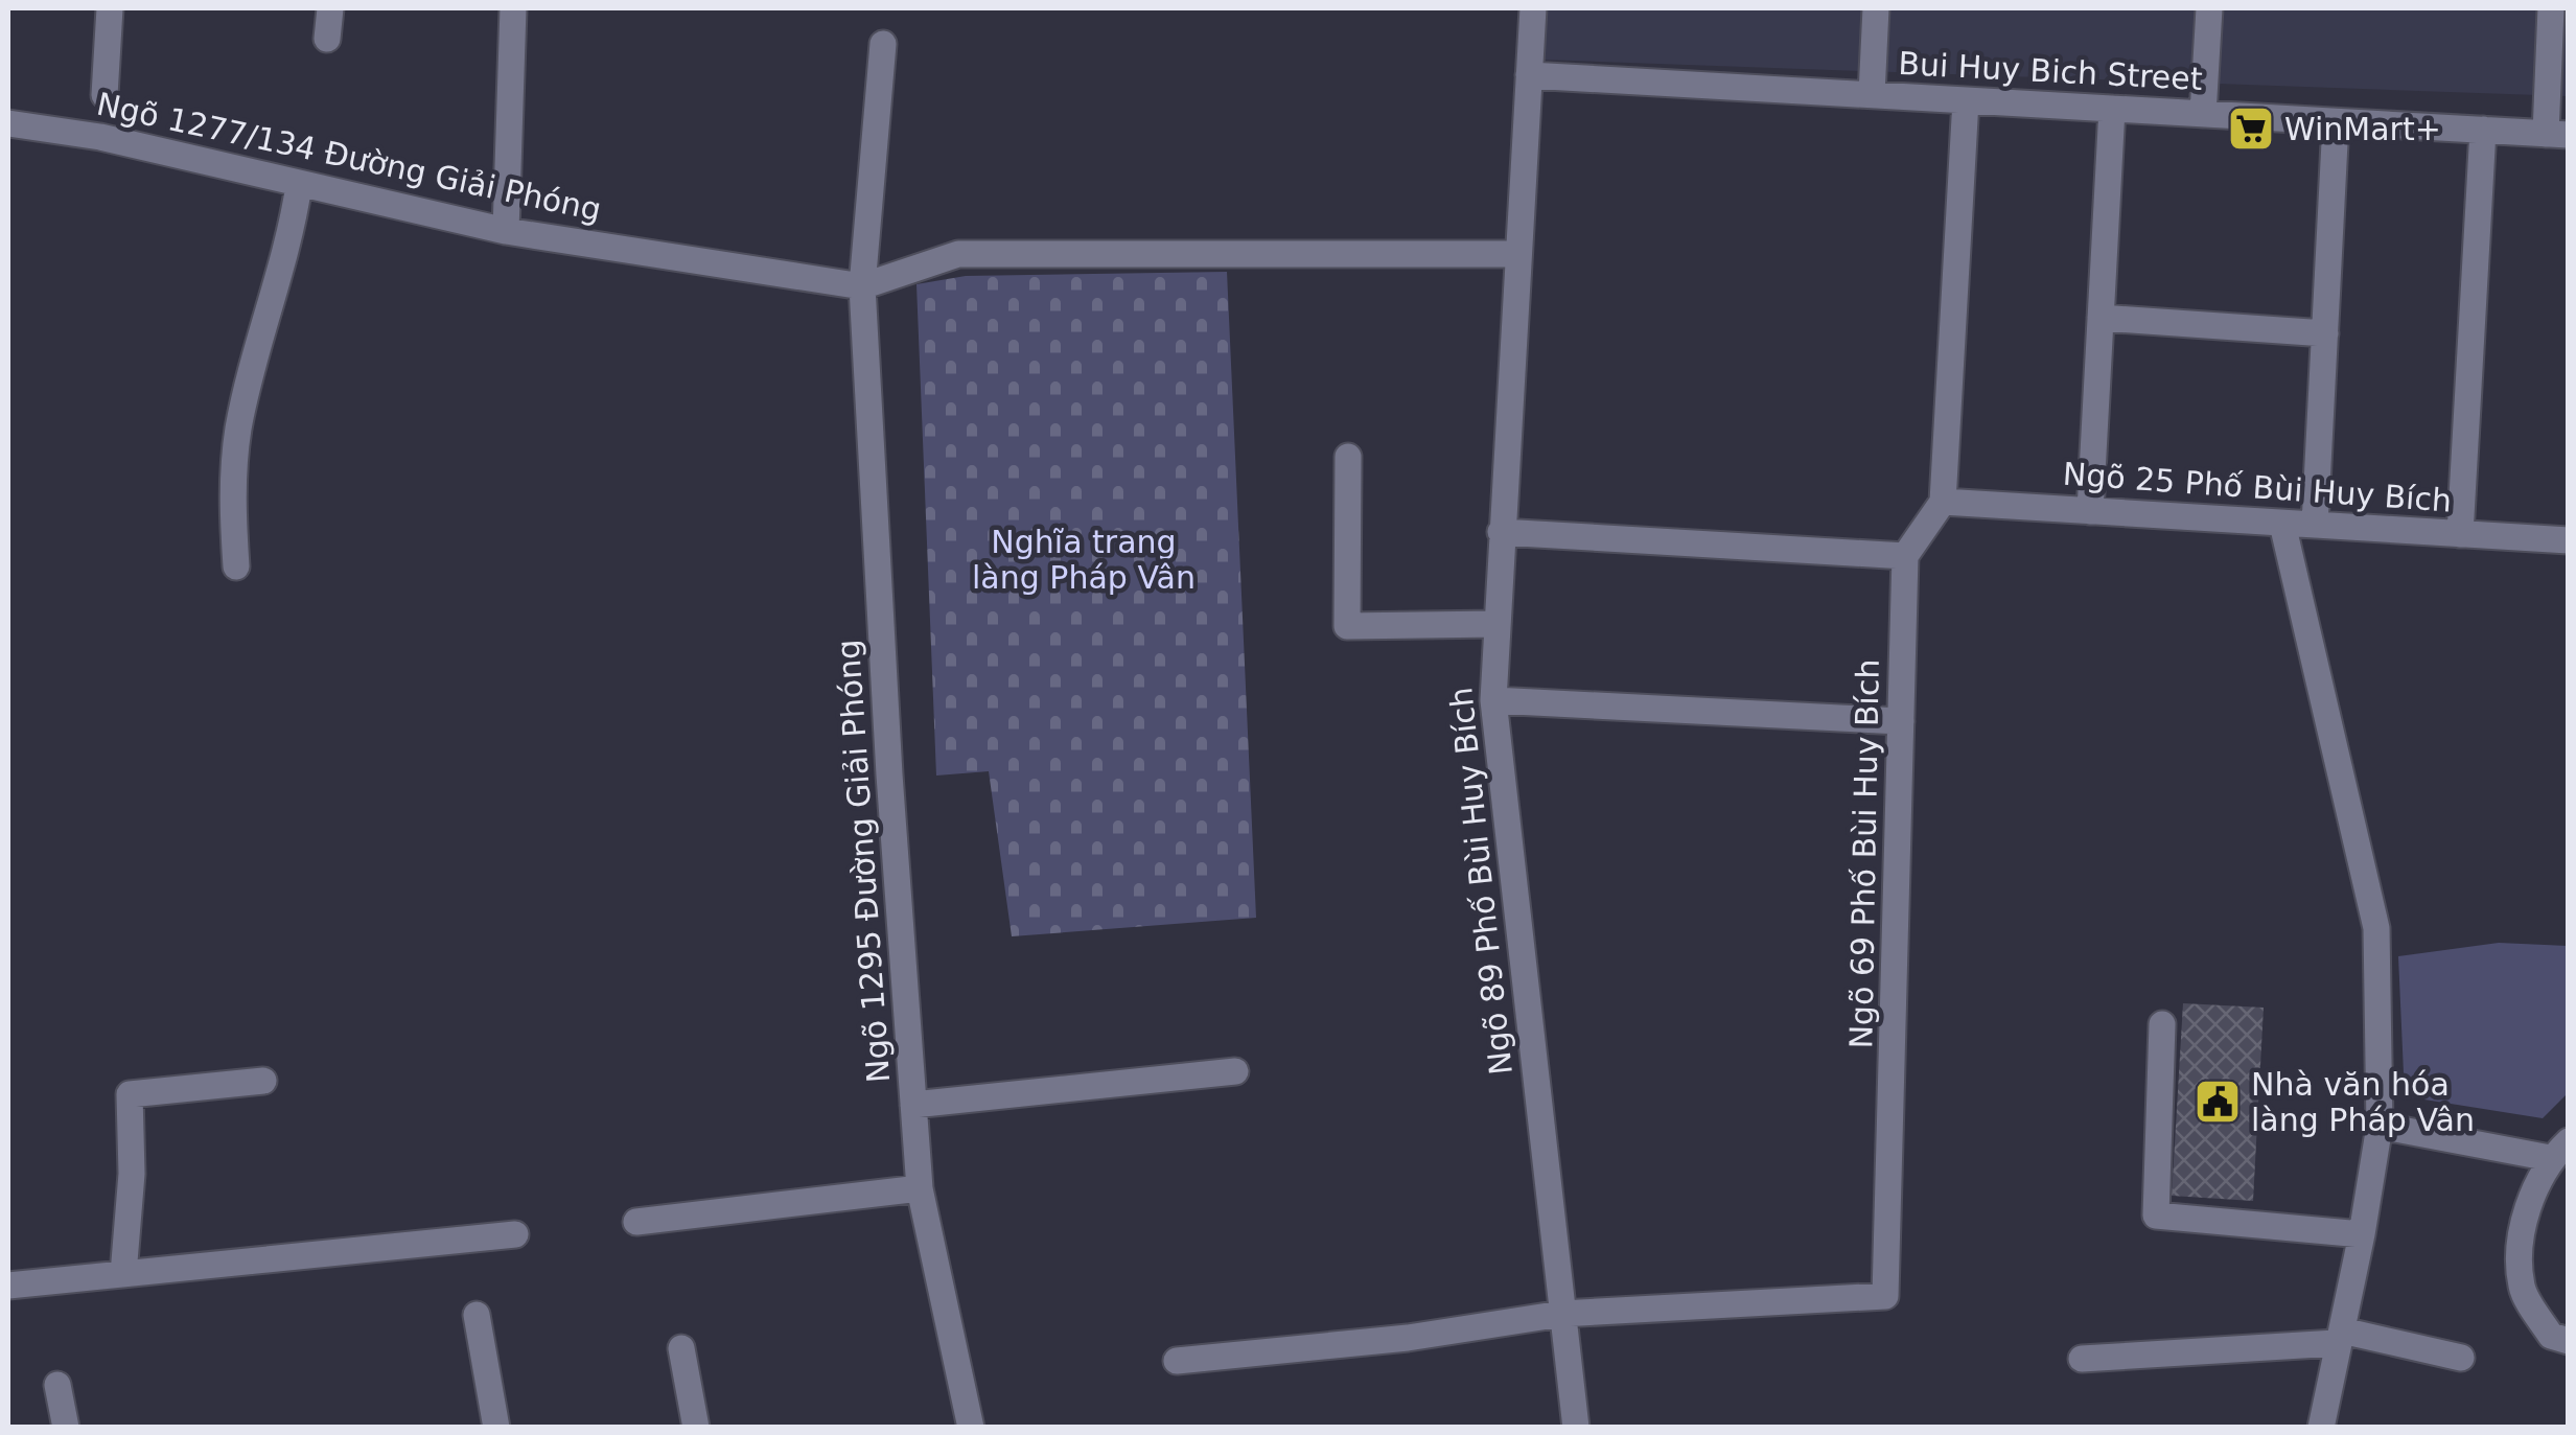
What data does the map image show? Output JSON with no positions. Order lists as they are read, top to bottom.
{
  "streets": {
    "street": [
      "Bui Huy Bich Street",
      "Ngõ 1277/134 Đường Giải Phóng",
      "Ngõ 25 Phố Bùi Huy Bích",
      "Ngõ 69 Phố Bùi Huy Bích",
      "Ngõ 1295 Đường Giải Phóng",
      "Ngõ 89 Phố Bùi Huy Bích"
    ]
  },
  "crossings": [
    ["Bui Huy Bich Street", "Ngõ 89 Phố Bùi Huy Bích"],
    ["Ngõ 1277/134 Đường Giải Phóng", "Ngõ 1295 Đường Giải Phóng"],
    ["Ngõ 69 Phố Bùi Huy Bích", "Ngõ 89 Phố Bùi Huy Bích"]
  ],
  "parks": ["Nghĩa trang làng Pháp Vân"],
  "places": {
    "supermarket": ["WinMart+"],
    "public building": ["Nhà văn hóa làng Pháp Vân"]
  }
}
